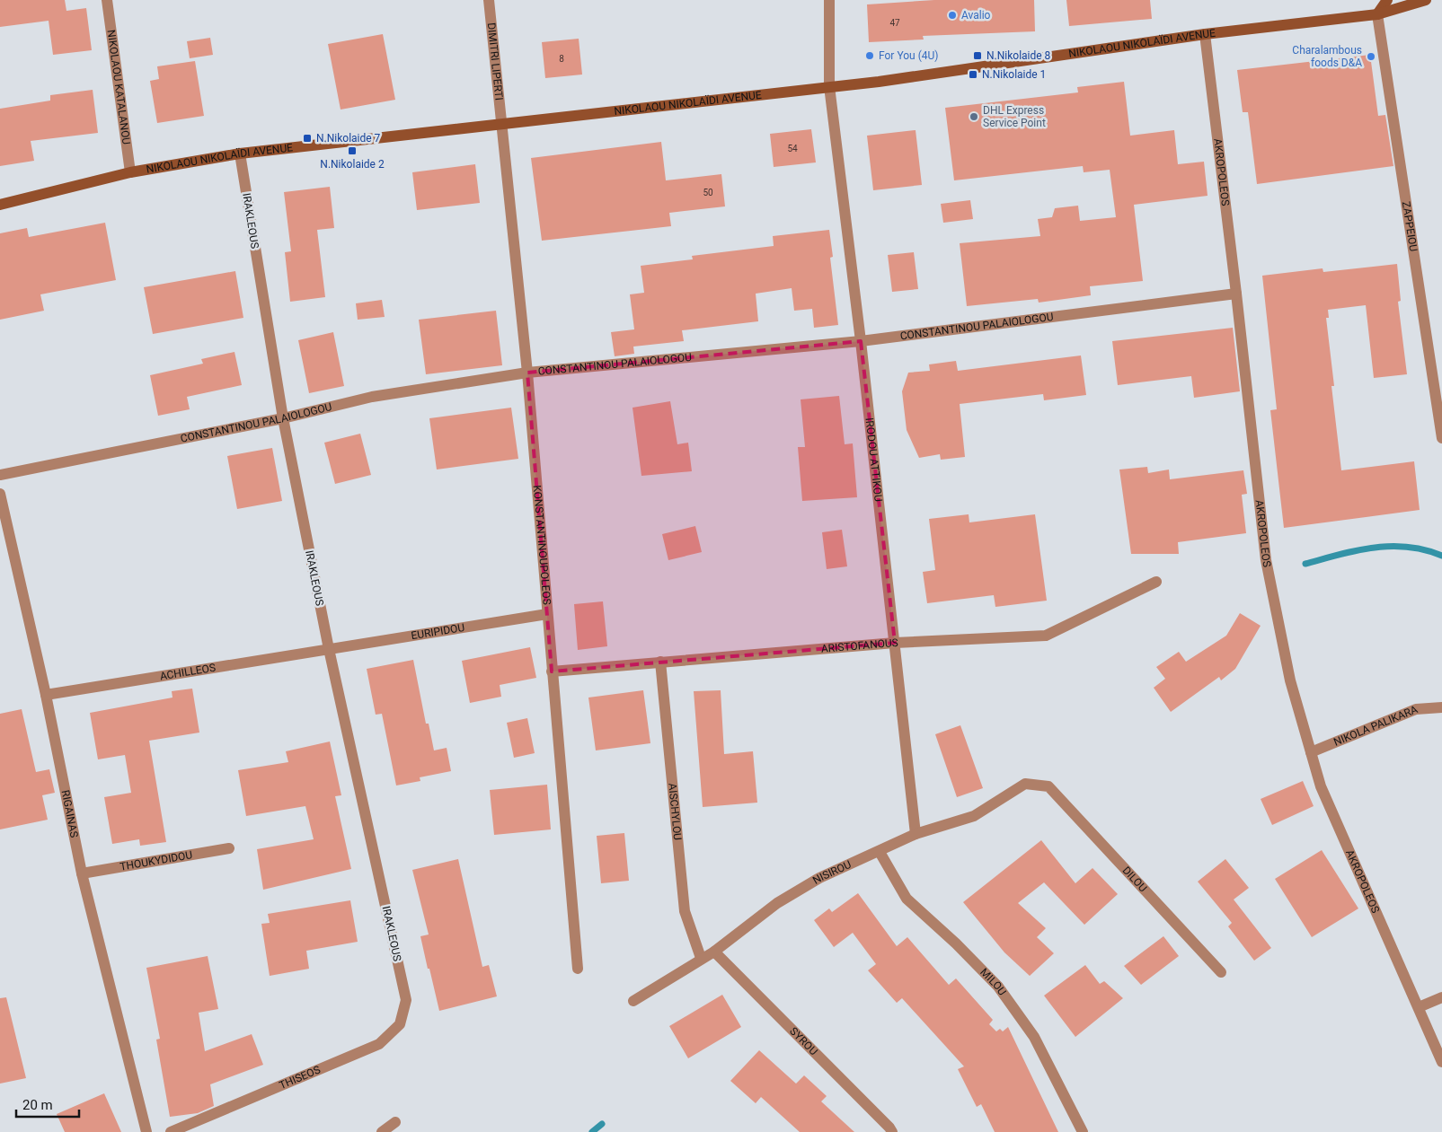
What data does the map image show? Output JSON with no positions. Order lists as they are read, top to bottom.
{
  "streets": {
    "street": [
      "NIKOLAOU NIKOLAÏDI AVENUE",
      "DIMITRI LIPERTI",
      "NIKOLAOU KATALANOU",
      "AKROPOLEOS",
      "IRAKLEOUS",
      "ZAPPEIOU",
      "CONSTANTINOU PALAIOLOGOU",
      "IRODOU ATTIKOU",
      "KONSTANTINOUPOLEOS",
      "EURIPIDOU",
      "ARISTOFANOUS",
      "ACHILLEOS",
      "NIKOLA PALIKARA",
      "AISCHYLOU",
      "RIGAINAS",
      "THOUKYDIDOU",
      "NISIROU",
      "DILOU",
      "MILOU",
      "SYROU",
      "THISEOS"
    ]
  },
  "crossings": [
    ["NIKOLAOU NIKOLAÏDI AVENUE", "DIMITRI LIPERTI"],
    ["NIKOLAOU NIKOLAÏDI AVENUE", "NIKOLAOU KATALANOU"],
    ["NIKOLAOU NIKOLAÏDI AVENUE", "AKROPOLEOS"],
    ["NIKOLAOU NIKOLAÏDI AVENUE", "IRAKLEOUS"],
    ["NIKOLAOU NIKOLAÏDI AVENUE", "ZAPPEIOU"],
    ["NIKOLAOU NIKOLAÏDI AVENUE", "IRODOU ATTIKOU"],
    ["NIKOLAOU NIKOLAÏDI AVENUE", "KONSTANTINOUPOLEOS"],
    ["DIMITRI LIPERTI", "KONSTANTINOUPOLEOS"],
    ["AKROPOLEOS", "CONSTANTINOU PALAIOLOGOU"],
    ["AKROPOLEOS", "NIKOLA PALIKARA"],
    ["IRAKLEOUS", "CONSTANTINOU PALAIOLOGOU"],
    ["IRAKLEOUS", "EURIPIDOU"],
    ["IRAKLEOUS", "ACHILLEOS"],
    ["IRAKLEOUS", "THISEOS"],
    ["CONSTANTINOU PALAIOLOGOU", "IRODOU ATTIKOU"],
    ["CONSTANTINOU PALAIOLOGOU", "KONSTANTINOUPOLEOS"],
    ["IRODOU ATTIKOU", "ARISTOFANOUS"],
    ["IRODOU ATTIKOU", "NISIROU"],
    ["KONSTANTINOUPOLEOS", "EURIPIDOU"],
    ["KONSTANTINOUPOLEOS", "ARISTOFANOUS"],
    ["EURIPIDOU", "ACHILLEOS"],
    ["ARISTOFANOUS", "AISCHYLOU"],
    ["ACHILLEOS", "RIGAINAS"],
    ["AISCHYLOU", "NISIROU"],
    ["RIGAINAS", "THOUKYDIDOU"],
    ["NISIROU", "DILOU"],
    ["NISIROU", "MILOU"],
    ["NISIROU", "SYROU"]
  ],
  "places": {
    "other": [
      "Avalio",
      "For You (4U)",
      "Charalambous foods D&A",
      "DHL Express Service Point"
    ],
    "transit": [
      "N.Nikolaide 8",
      "N.Nikolaide 1",
      "N.Nikolaide 7",
      "N.Nikolaide 2"
    ]
  },
  "house_numbers": [
    "47",
    "8",
    "54",
    "50"
  ],
  "scale_bar": "20 m"
}
